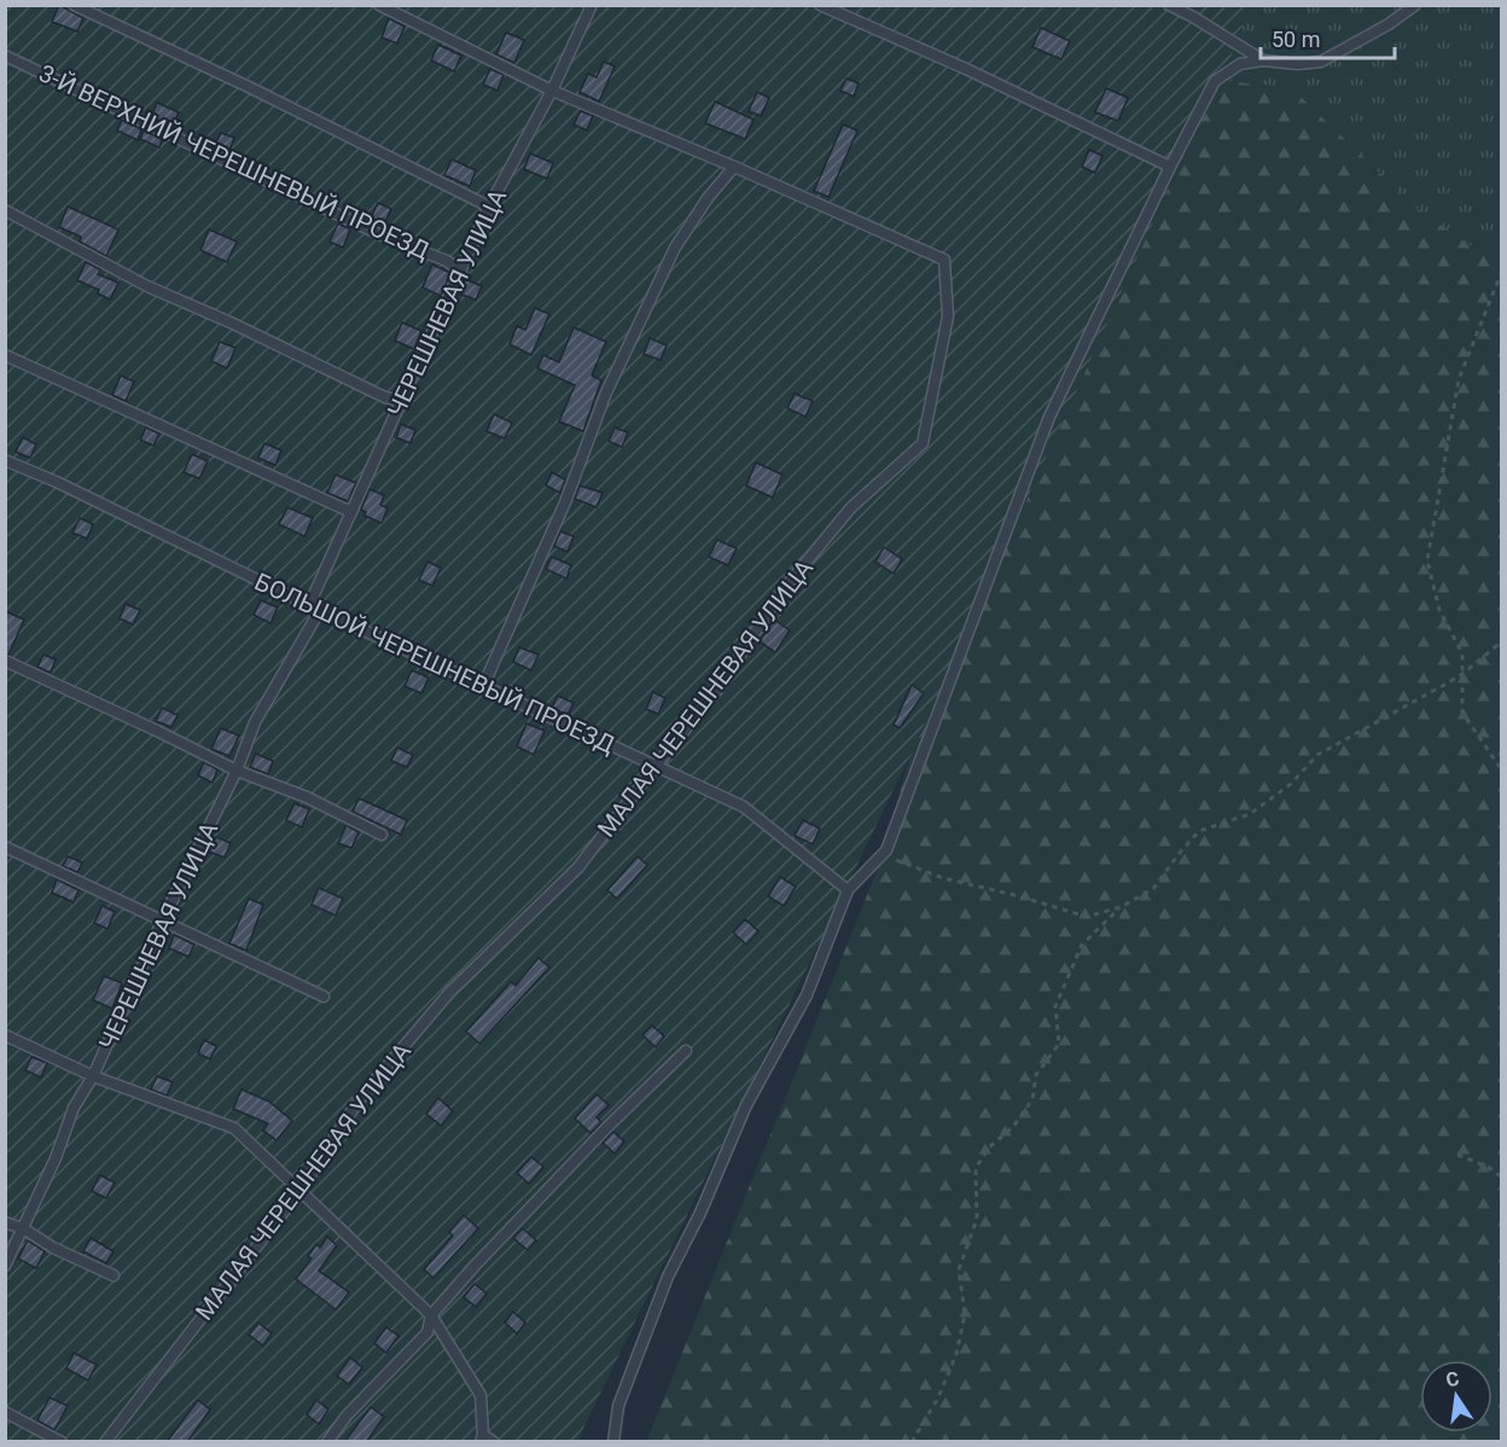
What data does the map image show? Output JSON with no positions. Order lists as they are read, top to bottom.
{
  "streets": {
    "lane": [
      "3-Й ВЕРХНИЙ ЧЕРЕШНЕВЫЙ ПРОЕЗД",
      "ЧЕРЕШНЕВАЯ УЛИЦА",
      "БОЛЬШОЙ ЧЕРЕШНЕВЫЙ ПРОЕЗД",
      "МАЛАЯ ЧЕРЕШНЕВАЯ УЛИЦА"
    ]
  },
  "crossings": [
    ["3-Й ВЕРХНИЙ ЧЕРЕШНЕВЫЙ ПРОЕЗД", "ЧЕРЕШНЕВАЯ УЛИЦА"],
    ["ЧЕРЕШНЕВАЯ УЛИЦА", "БОЛЬШОЙ ЧЕРЕШНЕВЫЙ ПРОЕЗД"],
    ["БОЛЬШОЙ ЧЕРЕШНЕВЫЙ ПРОЕЗД", "МАЛАЯ ЧЕРЕШНЕВАЯ УЛИЦА"]
  ],
  "scale_bar": "50 m",
  "north": "top"
}
